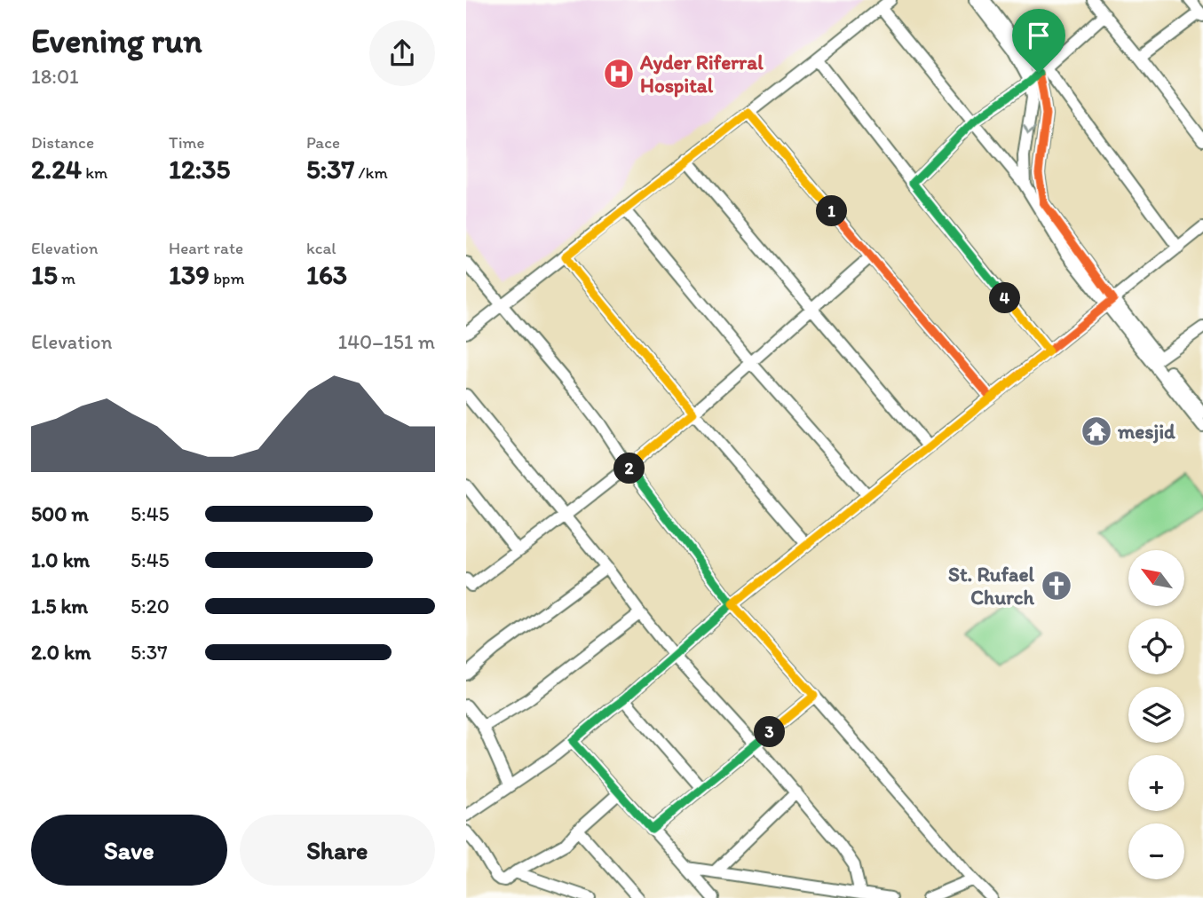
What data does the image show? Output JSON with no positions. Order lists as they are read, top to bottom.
{
  "places": {
    "hospital": ["Ayder Riferral Hospital"],
    "temple": ["mesjid"],
    "church": ["St. Rufael Church"]
  },
  "north": "top left",
  "page": {
    "heading": ["Evening run", "18:01"],
    "stats": [
      ["Distance", "2.24 km"],
      ["Time", "12:35"],
      ["Pace", "5:37 /km"],
      ["Elevation", "15 m"],
      ["Heart rate", "139 bpm"],
      ["kcal", "163"]
    ],
    "pins": [
      "1",
      "4",
      "2",
      "3"
    ],
    "chart": ["Elevation", "140–151 m"],
    "list": [
      {
        "name": "500 m",
        "note": "5:45"
      },
      {
        "name": "1.0 km",
        "note": "5:45"
      },
      {
        "name": "1.5 km",
        "note": "5:20"
      },
      {
        "name": "2.0 km",
        "note": "5:37"
      }
    ],
    "map_buttons": ["+", "−"],
    "buttons": ["Save", "Share"]
  }
}
